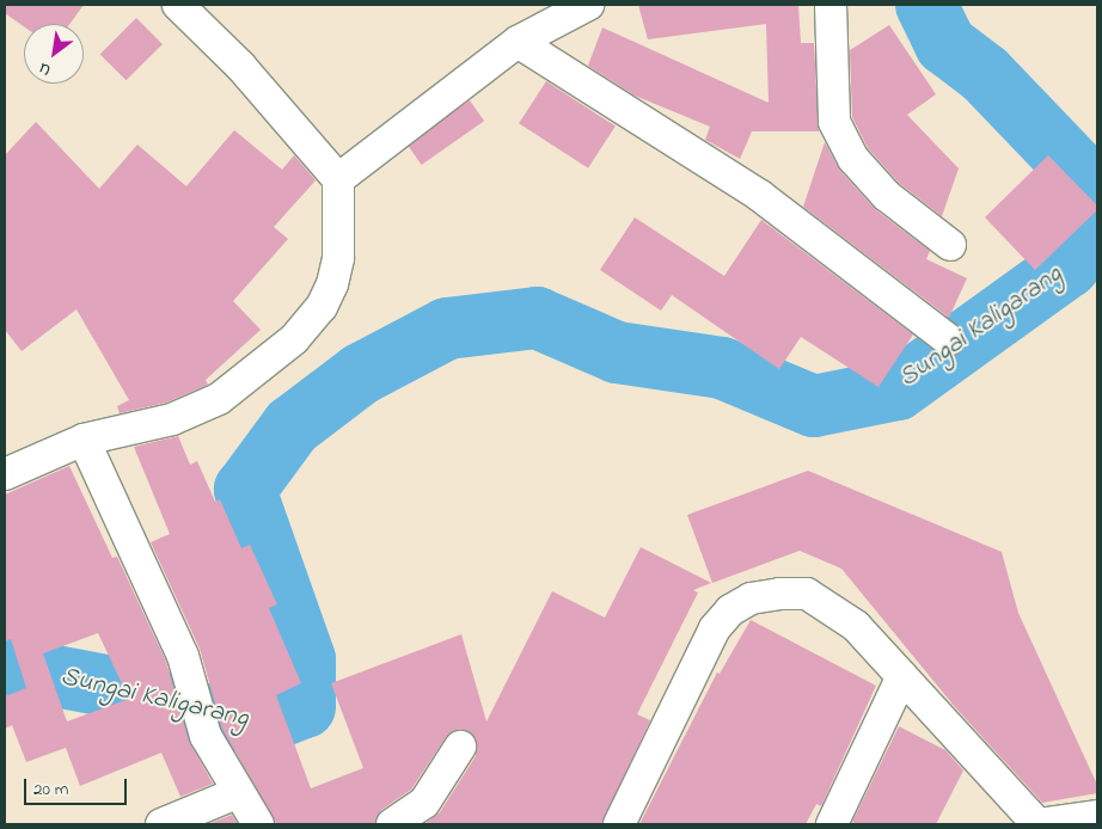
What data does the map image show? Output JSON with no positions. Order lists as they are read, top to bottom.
{
  "water": ["Sungai Kaligarang"],
  "scale_bar": "20 m",
  "north": "bottom left"
}
